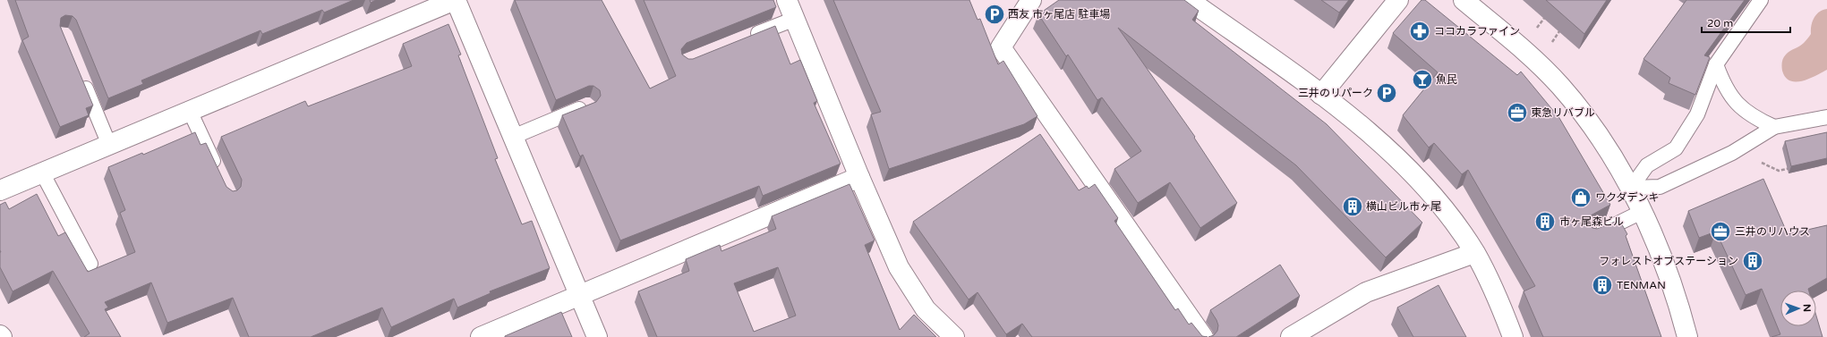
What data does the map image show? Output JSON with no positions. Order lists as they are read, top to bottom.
{
  "places": {
    "parking": ["西友 市ヶ尾店 駐車場", "三井のリパーク"],
    "pharmacy": ["ココカラファイン"],
    "bar": ["魚民"],
    "office": ["東急リバブル", "三井のリハウス"],
    "shop": ["ワクダデンキ"],
    "building": [
      "横山ビル市ヶ尾",
      "市ヶ尾森ビル",
      "フォレストオブステーション",
      "TENMAN"
    ]
  },
  "scale_bar": "20 m",
  "north": "right"
}
